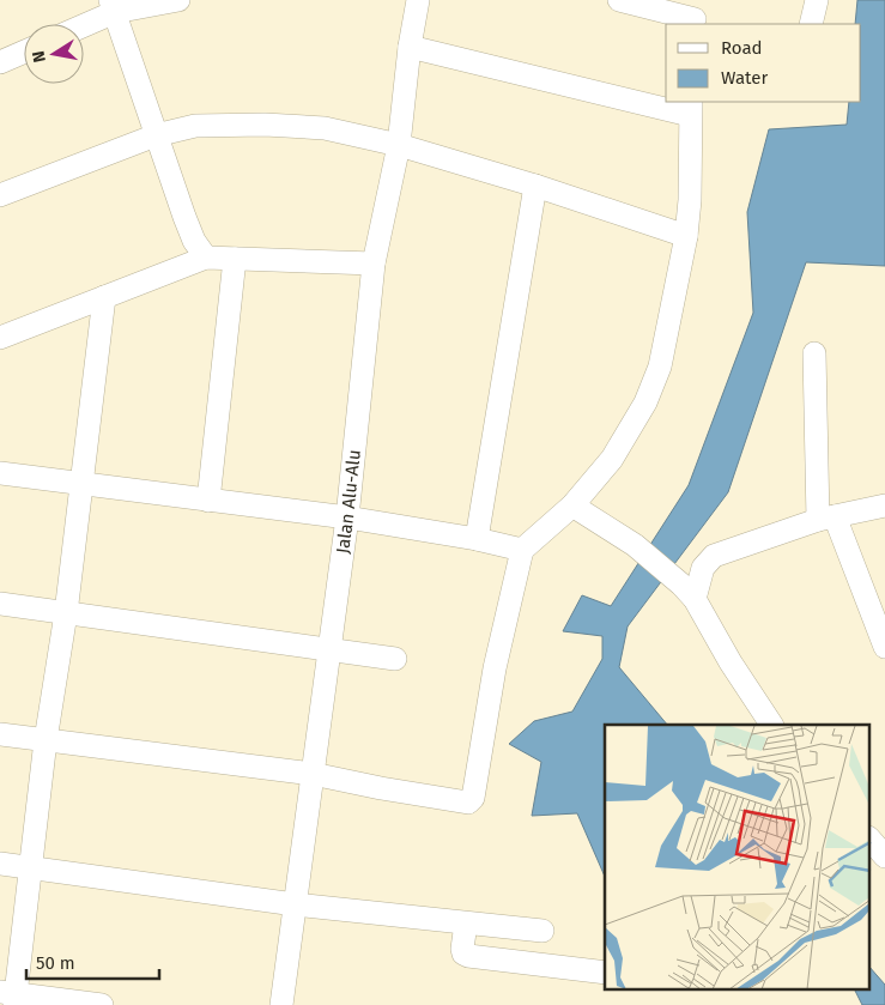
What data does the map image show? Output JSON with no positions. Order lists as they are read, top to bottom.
{
  "streets": {
    "street": ["Jalan Alu-Alu"]
  },
  "legend": ["Road", "Water"],
  "scale_bar": "50 m",
  "north": "left"
}
